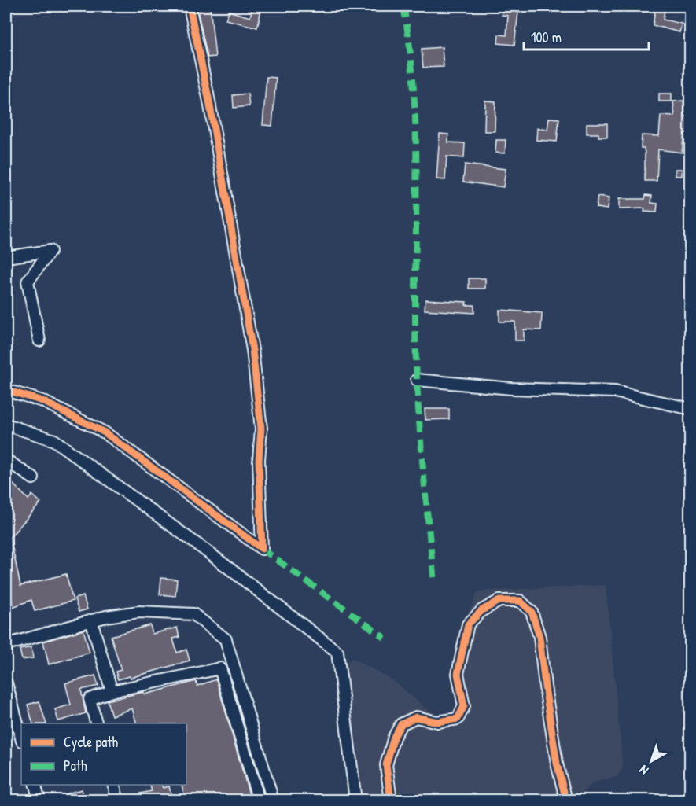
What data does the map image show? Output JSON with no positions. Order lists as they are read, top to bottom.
{
  "legend": ["Cycle path", "Path"],
  "scale_bar": "100 m",
  "north": "bottom left"
}
